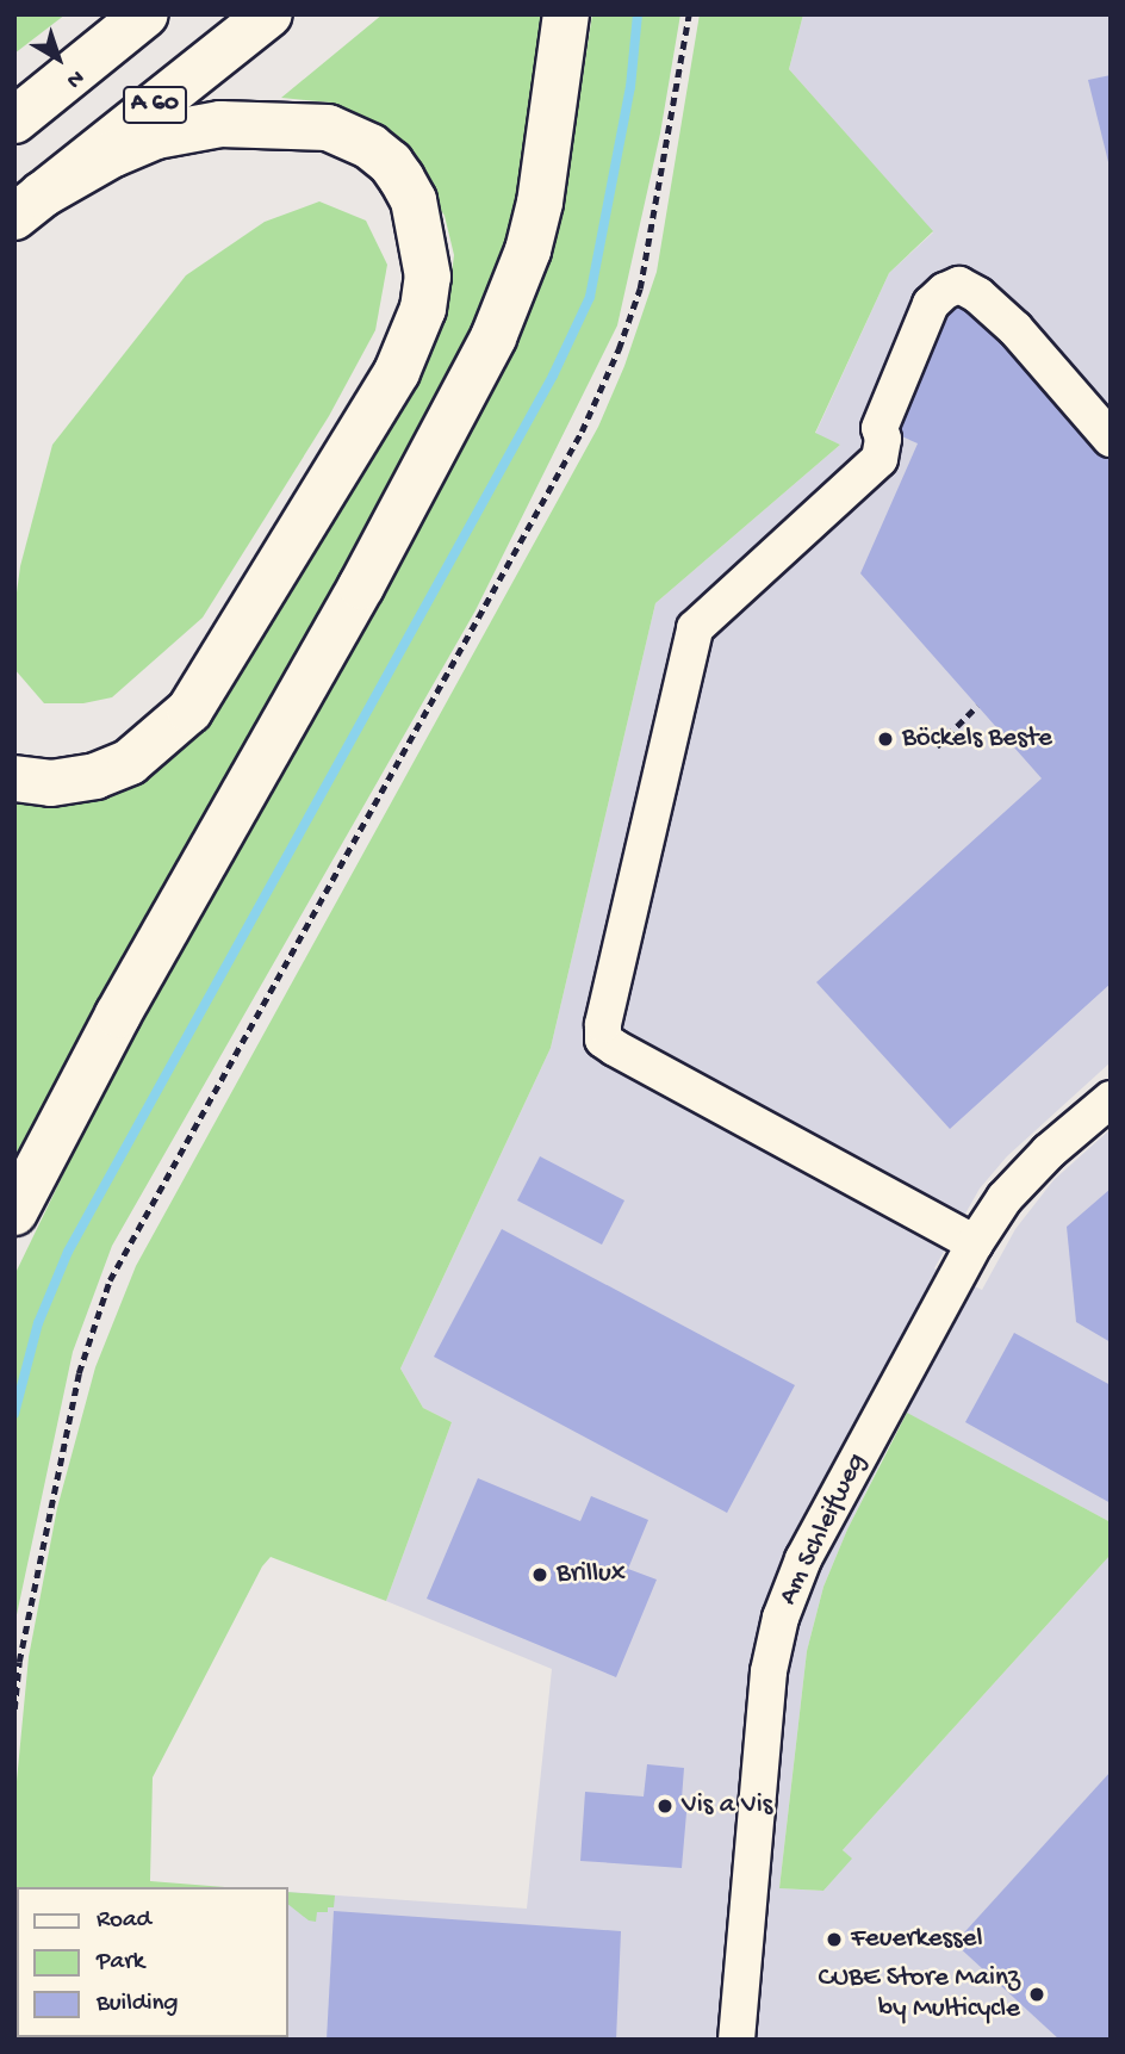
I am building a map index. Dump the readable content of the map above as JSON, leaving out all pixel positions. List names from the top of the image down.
{
  "streets": {
    "highway": ["A 60"],
    "street": ["Am Schleifweg"]
  },
  "places": [
    "Böckels Beste",
    "Brillux",
    "Vis a Vis",
    "Feuerkessel",
    "CUBE Store Mainz by Multicycle"
  ],
  "legend": ["Road", "Park", "Building"],
  "north": "bottom right"
}
